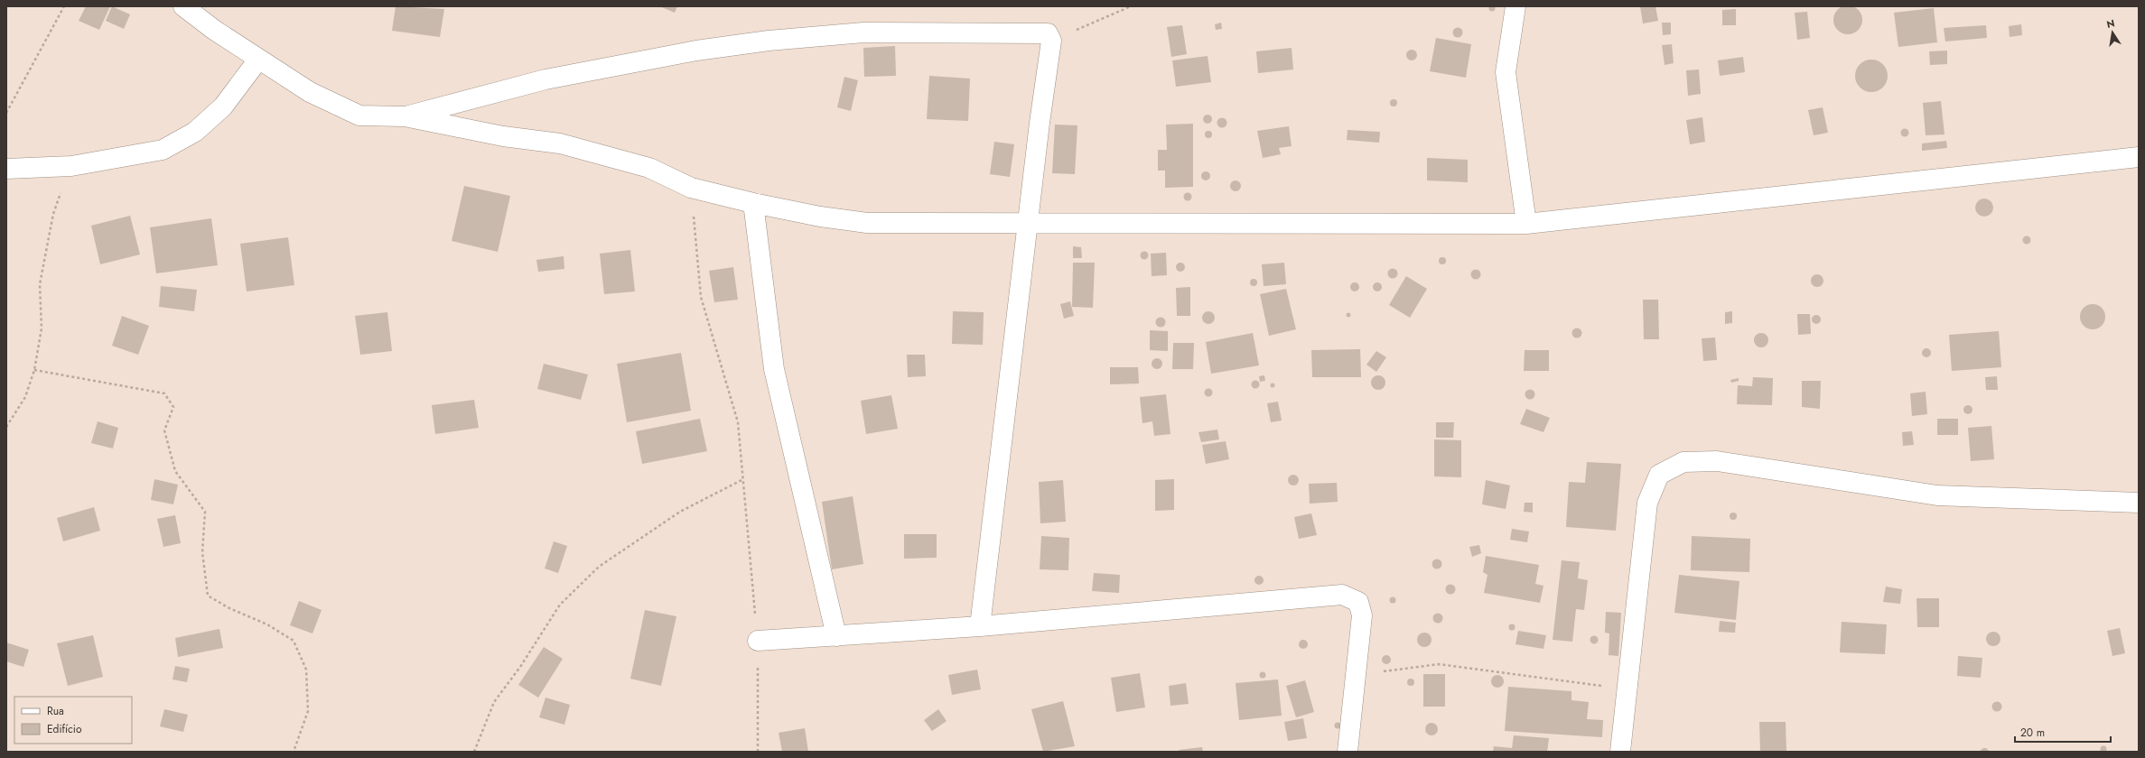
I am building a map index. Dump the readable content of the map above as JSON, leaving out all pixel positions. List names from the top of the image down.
{
  "legend": ["Rua", "Edifício"],
  "scale_bar": "20 m",
  "north": "top"
}
